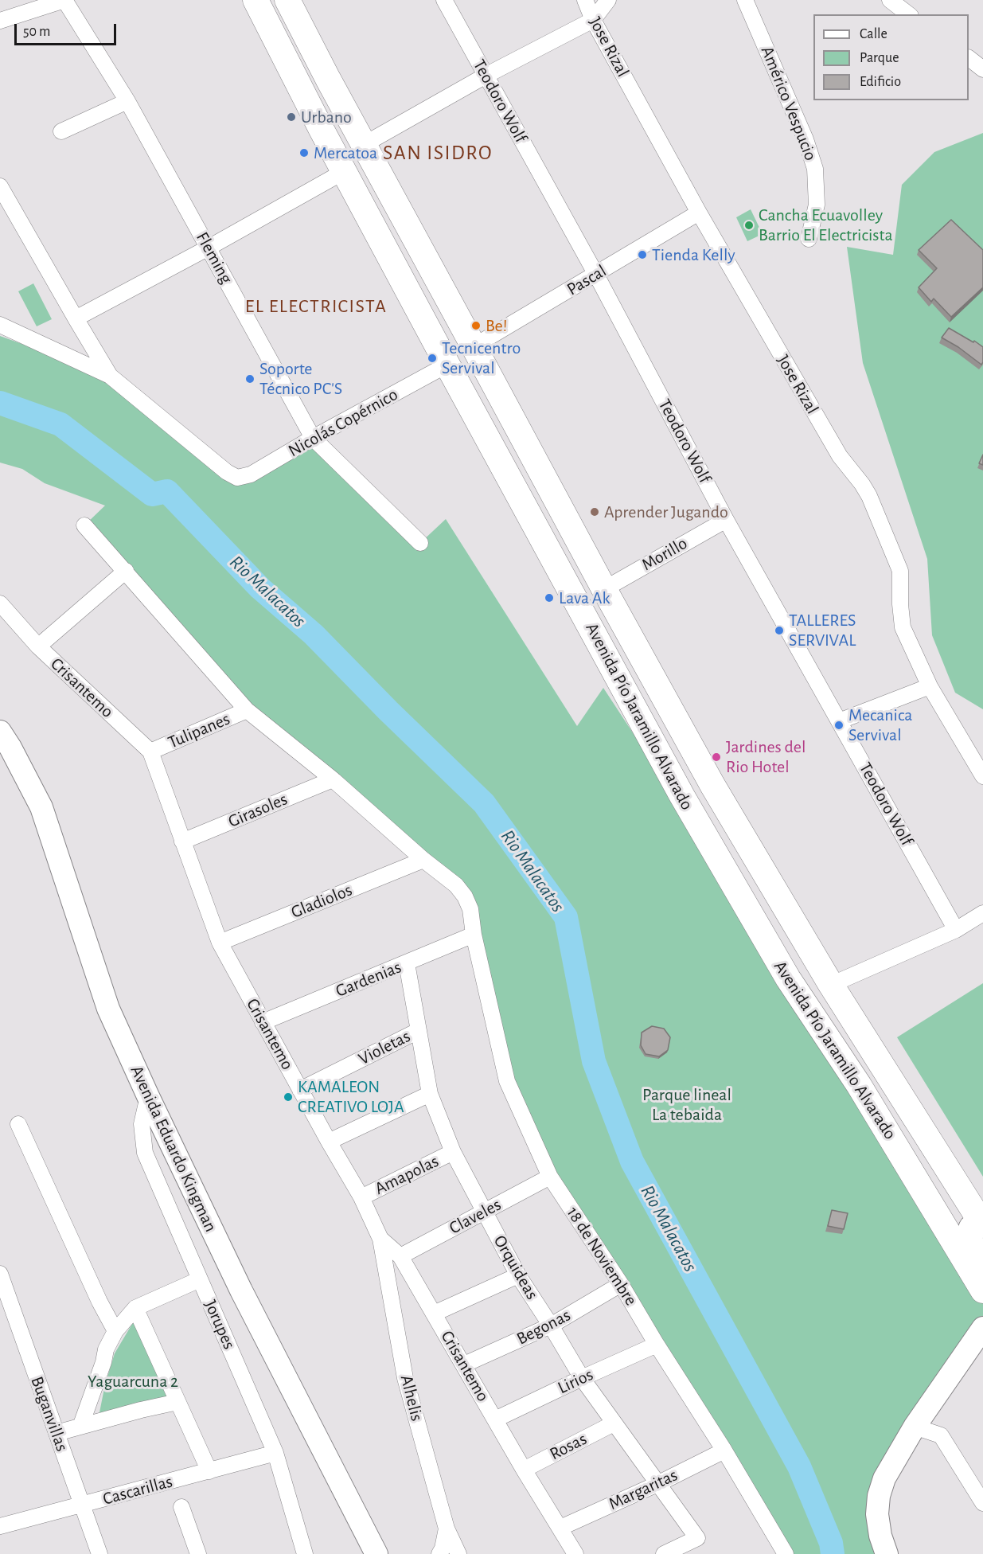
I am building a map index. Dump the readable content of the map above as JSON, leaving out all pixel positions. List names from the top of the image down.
{
  "streets": {
    "main road": ["Avenida Pío Jaramillo Alvarado", "Avenida Eduardo Kingman"],
    "street": [
      "Jose Rizal",
      "Teodoro Wolf",
      "Américo Vespucio",
      "Fleming",
      "Pascal",
      "Nicolás Copérnico",
      "Morillo",
      "Crisantemo",
      "Tulipanes",
      "Girasoles",
      "Gladiolos",
      "Gardenias",
      "Violetas",
      "Amapolas",
      "Claveles",
      "18 de Noviembre",
      "Orquideas",
      "Jorupes",
      "Begonas",
      "Lirios",
      "Alhelis",
      "Buganvillas",
      "Rosas",
      "Margaritas",
      "Cascarillas"
    ]
  },
  "crossings": [
    ["Jose Rizal", "Pascal"],
    ["Teodoro Wolf", "Pascal"],
    ["Teodoro Wolf", "Morillo"],
    ["Fleming", "Nicolás Copérnico"],
    ["Pascal", "Avenida Pío Jaramillo Alvarado"],
    ["Nicolás Copérnico", "Avenida Pío Jaramillo Alvarado"],
    ["Morillo", "Avenida Pío Jaramillo Alvarado"],
    ["Crisantemo", "Tulipanes"],
    ["Crisantemo", "Girasoles"],
    ["Crisantemo", "Gladiolos"],
    ["Crisantemo", "Gardenias"],
    ["Crisantemo", "Violetas"],
    ["Crisantemo", "Amapolas"],
    ["Crisantemo", "Claveles"],
    ["Crisantemo", "Begonas"],
    ["Crisantemo", "Lirios"],
    ["Crisantemo", "Alhelis"],
    ["Crisantemo", "Rosas"],
    ["Crisantemo", "Margaritas"],
    ["Tulipanes", "18 de Noviembre"],
    ["Girasoles", "18 de Noviembre"],
    ["Gladiolos", "18 de Noviembre"],
    ["Gardenias", "18 de Noviembre"],
    ["Gardenias", "Orquideas"],
    ["Violetas", "Orquideas"],
    ["Avenida Eduardo Kingman", "Jorupes"],
    ["Amapolas", "Orquideas"],
    ["Claveles", "18 de Noviembre"],
    ["Claveles", "Orquideas"],
    ["18 de Noviembre", "Begonas"],
    ["18 de Noviembre", "Lirios"],
    ["18 de Noviembre", "Margaritas"],
    ["Orquideas", "Begonas"],
    ["Orquideas", "Lirios"],
    ["Orquideas", "Rosas"],
    ["Orquideas", "Margaritas"],
    ["Jorupes", "Cascarillas"],
    ["Buganvillas", "Cascarillas"]
  ],
  "districts": ["SAN ISIDRO", "EL ELECTRICISTA"],
  "water": ["Rio Malacatos"],
  "parks": ["Parque lineal La tebaida", "Yaguarcuna 2"],
  "places": [
    "Urbano",
    "Mercatoa",
    "Cancha Ecuavolley Barrio El Electricista",
    "Tienda Kelly",
    "Be!",
    "Tecnicentro Servival",
    "Soporte Técnico PC'S",
    "Aprender Jugando",
    "Lava Ak",
    "TALLERES SERVIVAL",
    "Mecanica Servival",
    "Jardines del Rio Hotel",
    "KAMALEON CREATIVO LOJA"
  ],
  "legend": ["Calle", "Parque", "Edificio"],
  "scale_bar": "50 m"
}
